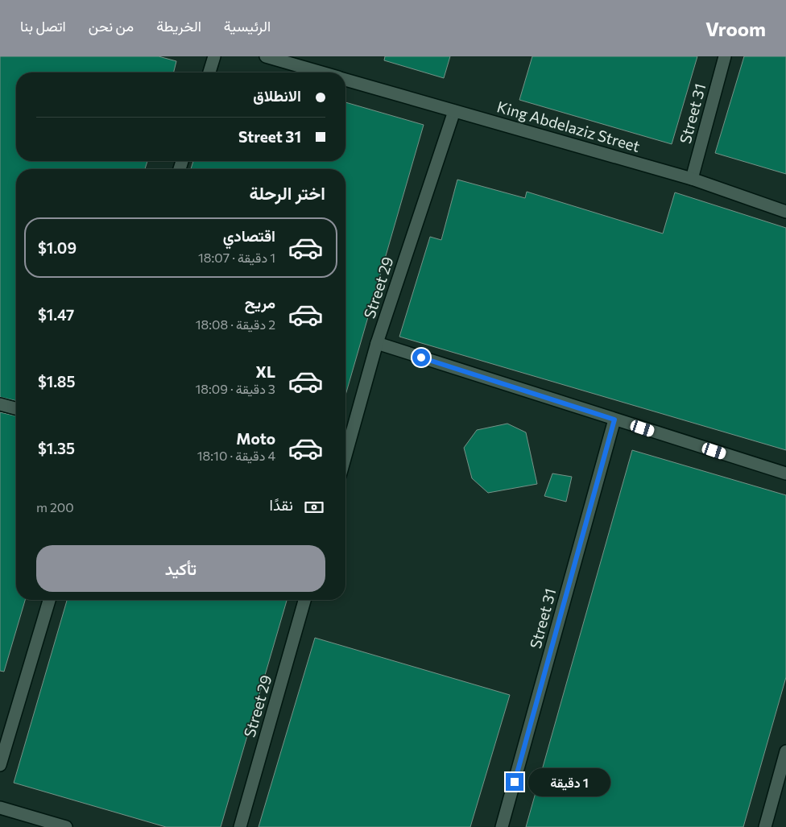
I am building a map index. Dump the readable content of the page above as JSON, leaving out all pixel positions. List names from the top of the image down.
{
  "streets": {
    "street": ["Street 31", "King Abdelaziz Street", "Street 29"]
  },
  "crossings": [
    ["Street 31", "King Abdelaziz Street"],
    ["King Abdelaziz Street", "Street 29"]
  ],
  "page": {
    "header": "Vroom",
    "nav": [
      "الرئيسية",
      "الخريطة",
      "من نحن",
      "اتصل بنا"
    ],
    "banner": ["الانطلاق", "Street 31"],
    "heading": "اختر الرحلة",
    "list": [
      {
        "name": "اقتصادي",
        "note": "1 دقيقة · 18:07",
        "value": "$1.09"
      },
      {
        "name": "مريح",
        "note": "2 دقيقة · 18:08",
        "value": "$1.47"
      },
      {
        "name": "XL",
        "note": "3 دقيقة · 18:09",
        "value": "$1.85"
      },
      {
        "name": "Moto",
        "note": "4 دقيقة · 18:10",
        "value": "$1.35"
      }
    ],
    "pay": ["نقدًا", "200 m"],
    "buttons": "تأكيد",
    "bubble": "1 دقيقة"
  }
}
